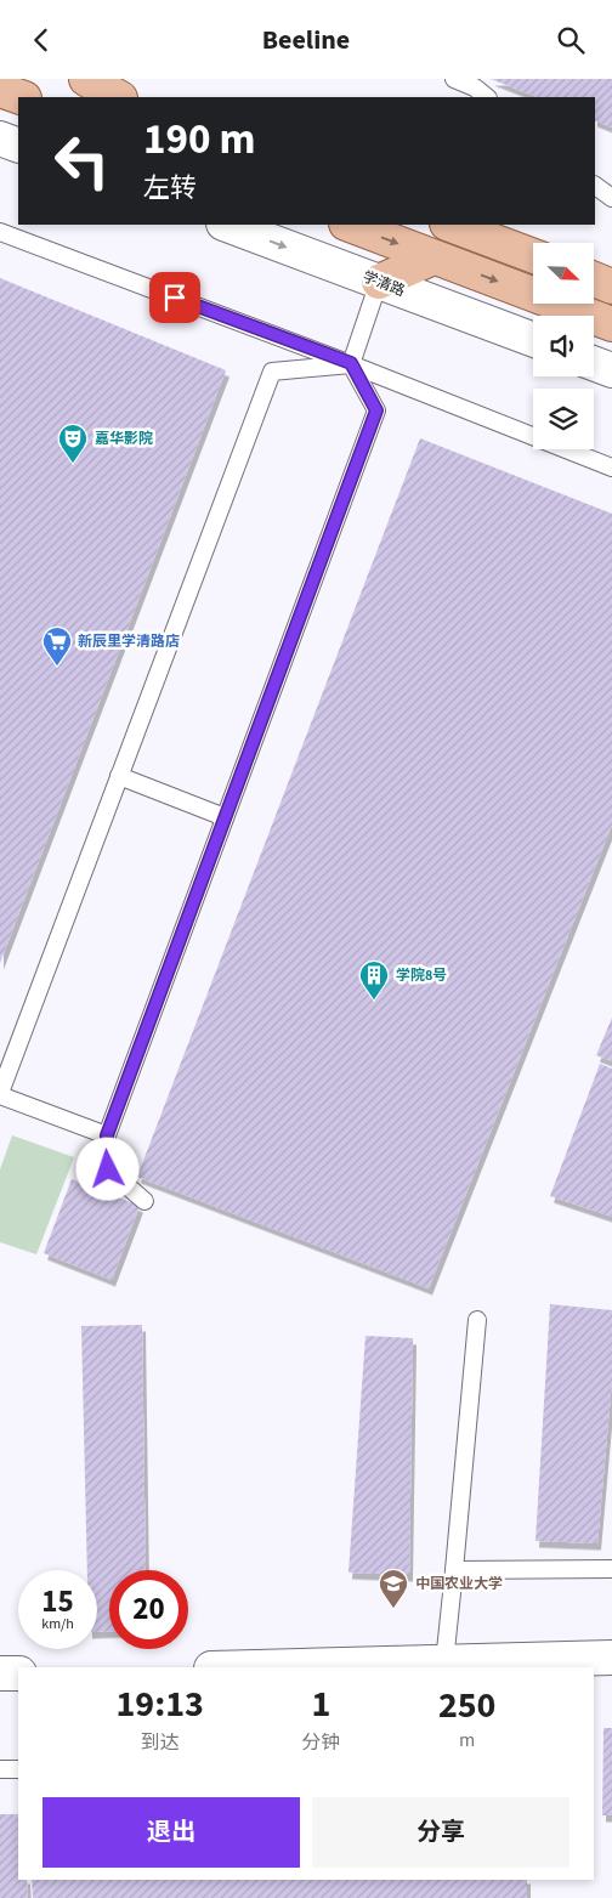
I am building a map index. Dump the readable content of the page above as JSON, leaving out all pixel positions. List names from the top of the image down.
{
  "streets": {
    "street": ["学清路"]
  },
  "one_way": ["学清路"],
  "places": {
    "theatre": ["嘉华影院"],
    "supermarket": ["新辰里学清路店"],
    "building": ["学院8号"],
    "school or university": ["中国农业大学"]
  },
  "north": "bottom right",
  "page": {
    "header": "Beeline",
    "turn": ["190 m", "左转"],
    "speed": "15 km/h",
    "limit": "20",
    "eta": [
      "19:13",
      "到达",
      "1",
      "分钟",
      "250",
      "m"
    ],
    "buttons": ["退出", "分享"]
  }
}
